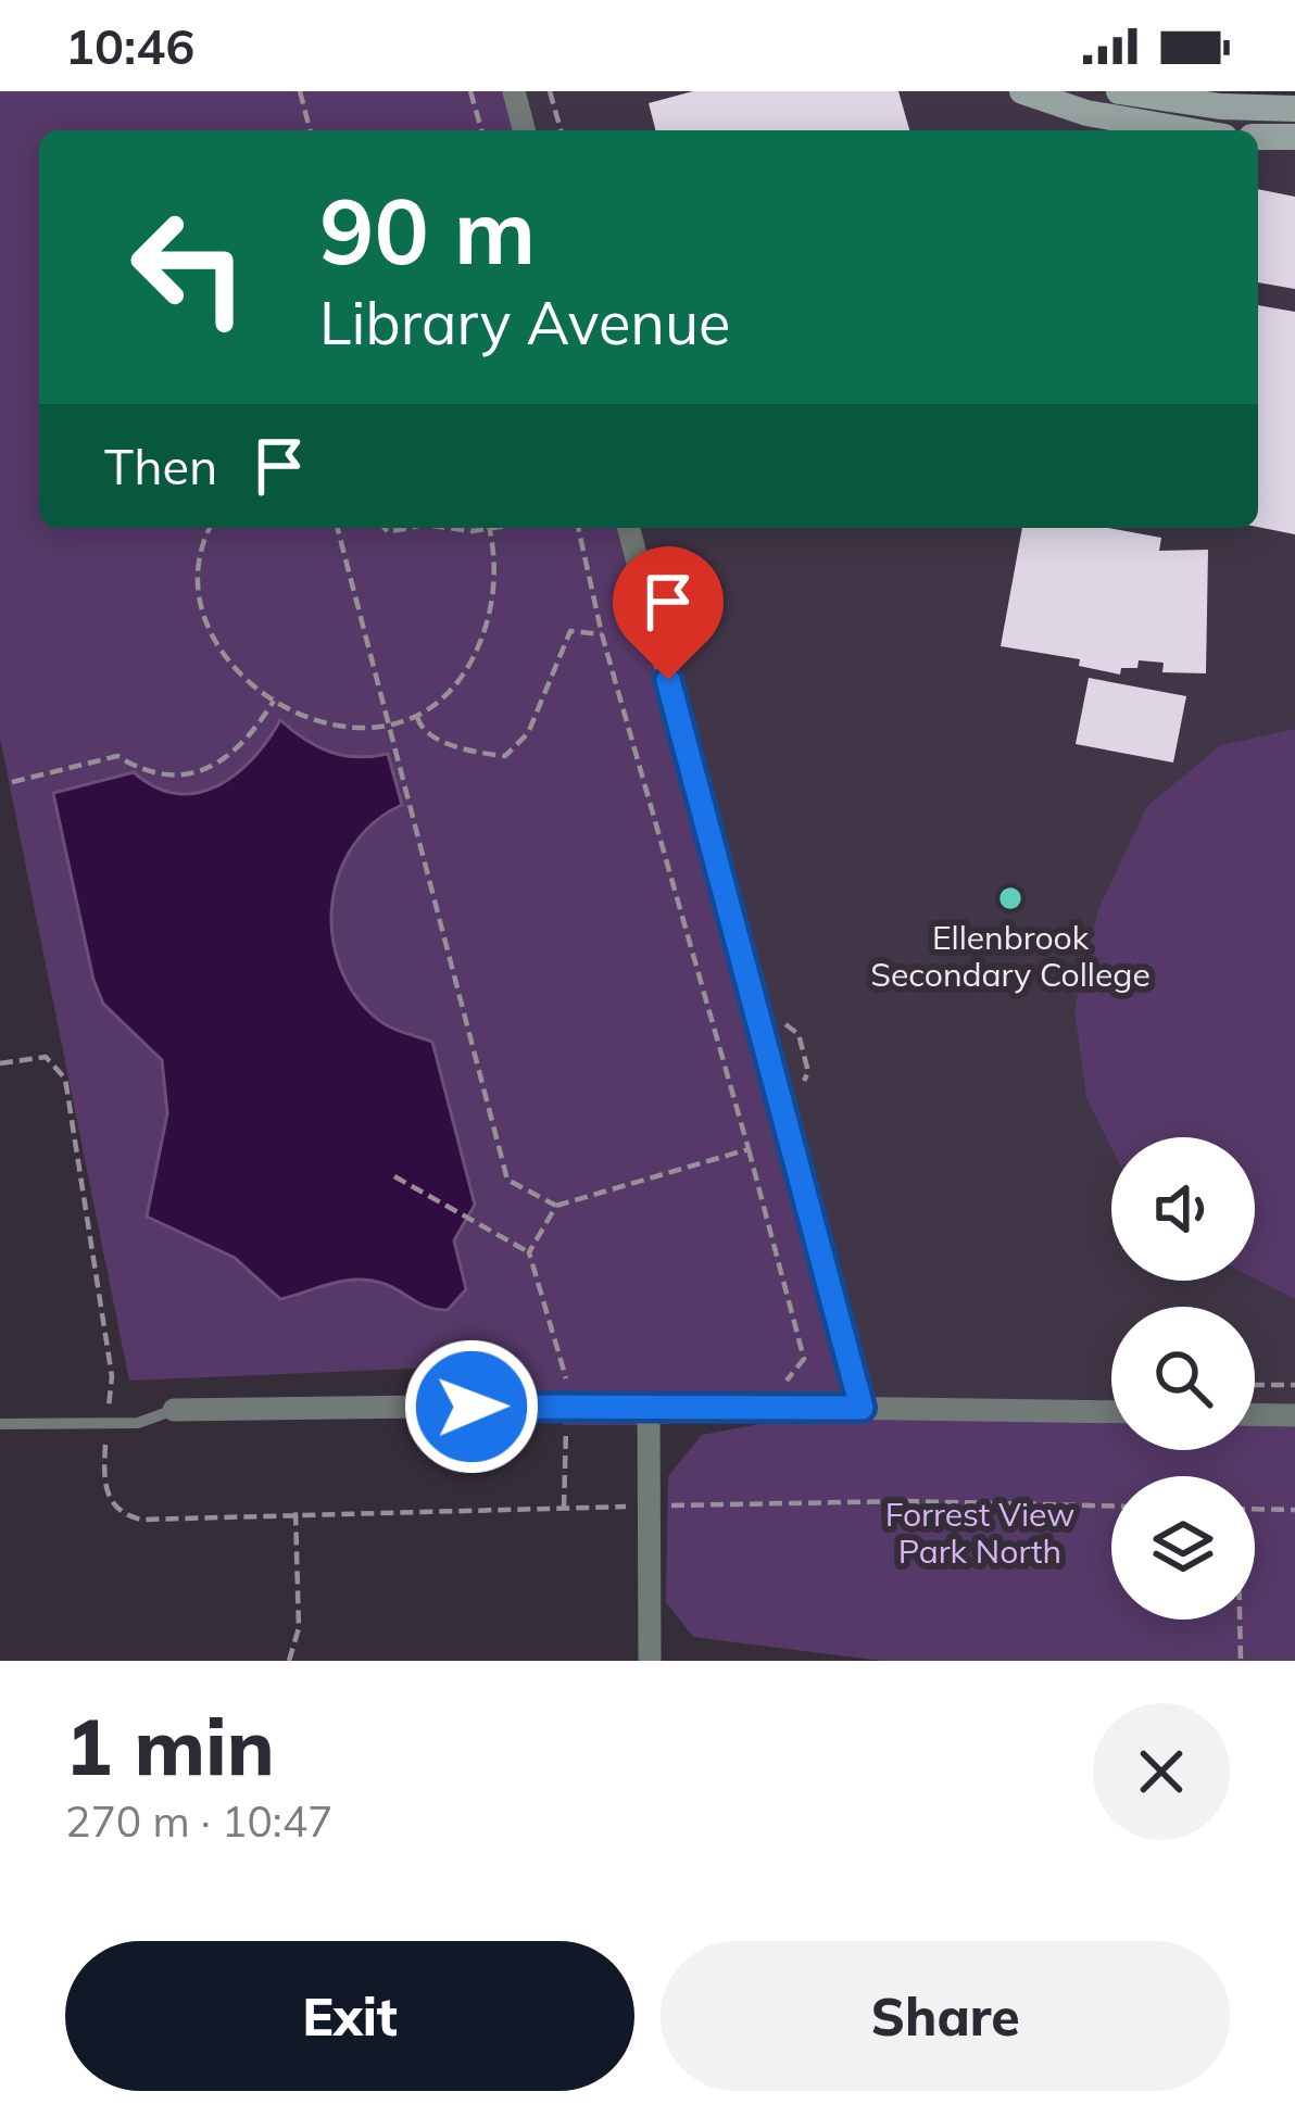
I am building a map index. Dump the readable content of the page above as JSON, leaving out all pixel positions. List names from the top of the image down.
{
  "parks": ["Forrest View Park North"],
  "places": ["Ellenbrook Secondary College"],
  "page": {
    "status": "10:46",
    "turn": ["90 m", "Library Avenue"],
    "then": "Then",
    "heading": ["1 min", "270 m · 10:47"],
    "buttons": ["Exit", "Share"]
  }
}
